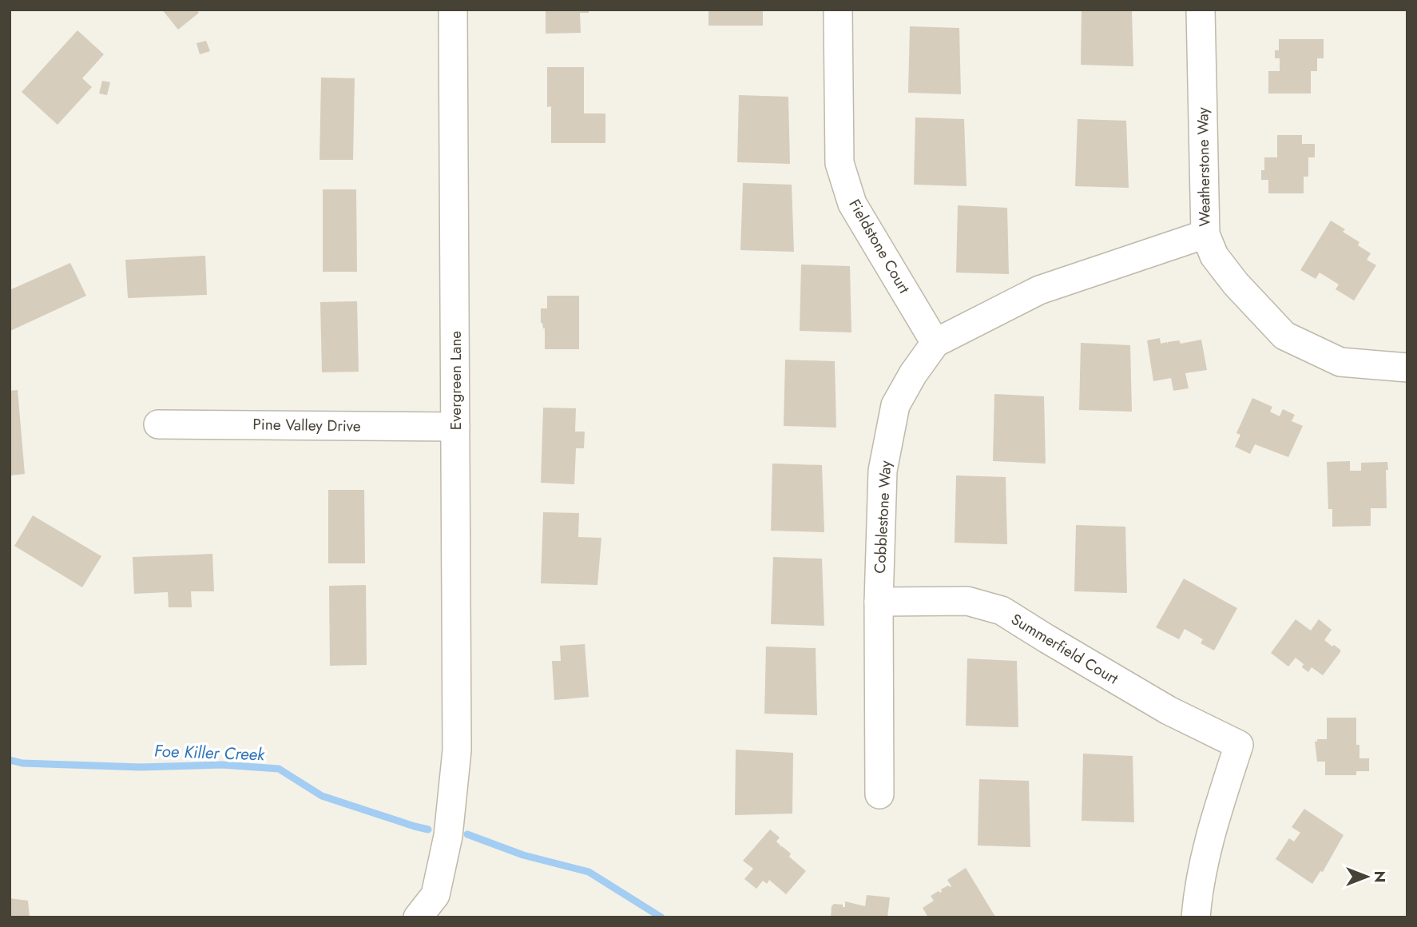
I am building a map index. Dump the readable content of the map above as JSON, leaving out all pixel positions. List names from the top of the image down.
{
  "streets": {
    "street": [
      "Weatherstone Way",
      "Fieldstone Court",
      "Evergreen Lane",
      "Pine Valley Drive",
      "Cobblestone Way",
      "Summerfield Court"
    ]
  },
  "crossings": [
    ["Weatherstone Way", "Cobblestone Way"],
    ["Fieldstone Court", "Cobblestone Way"],
    ["Evergreen Lane", "Pine Valley Drive"],
    ["Cobblestone Way", "Summerfield Court"]
  ],
  "water": ["Foe Killer Creek"],
  "north": "right"
}
